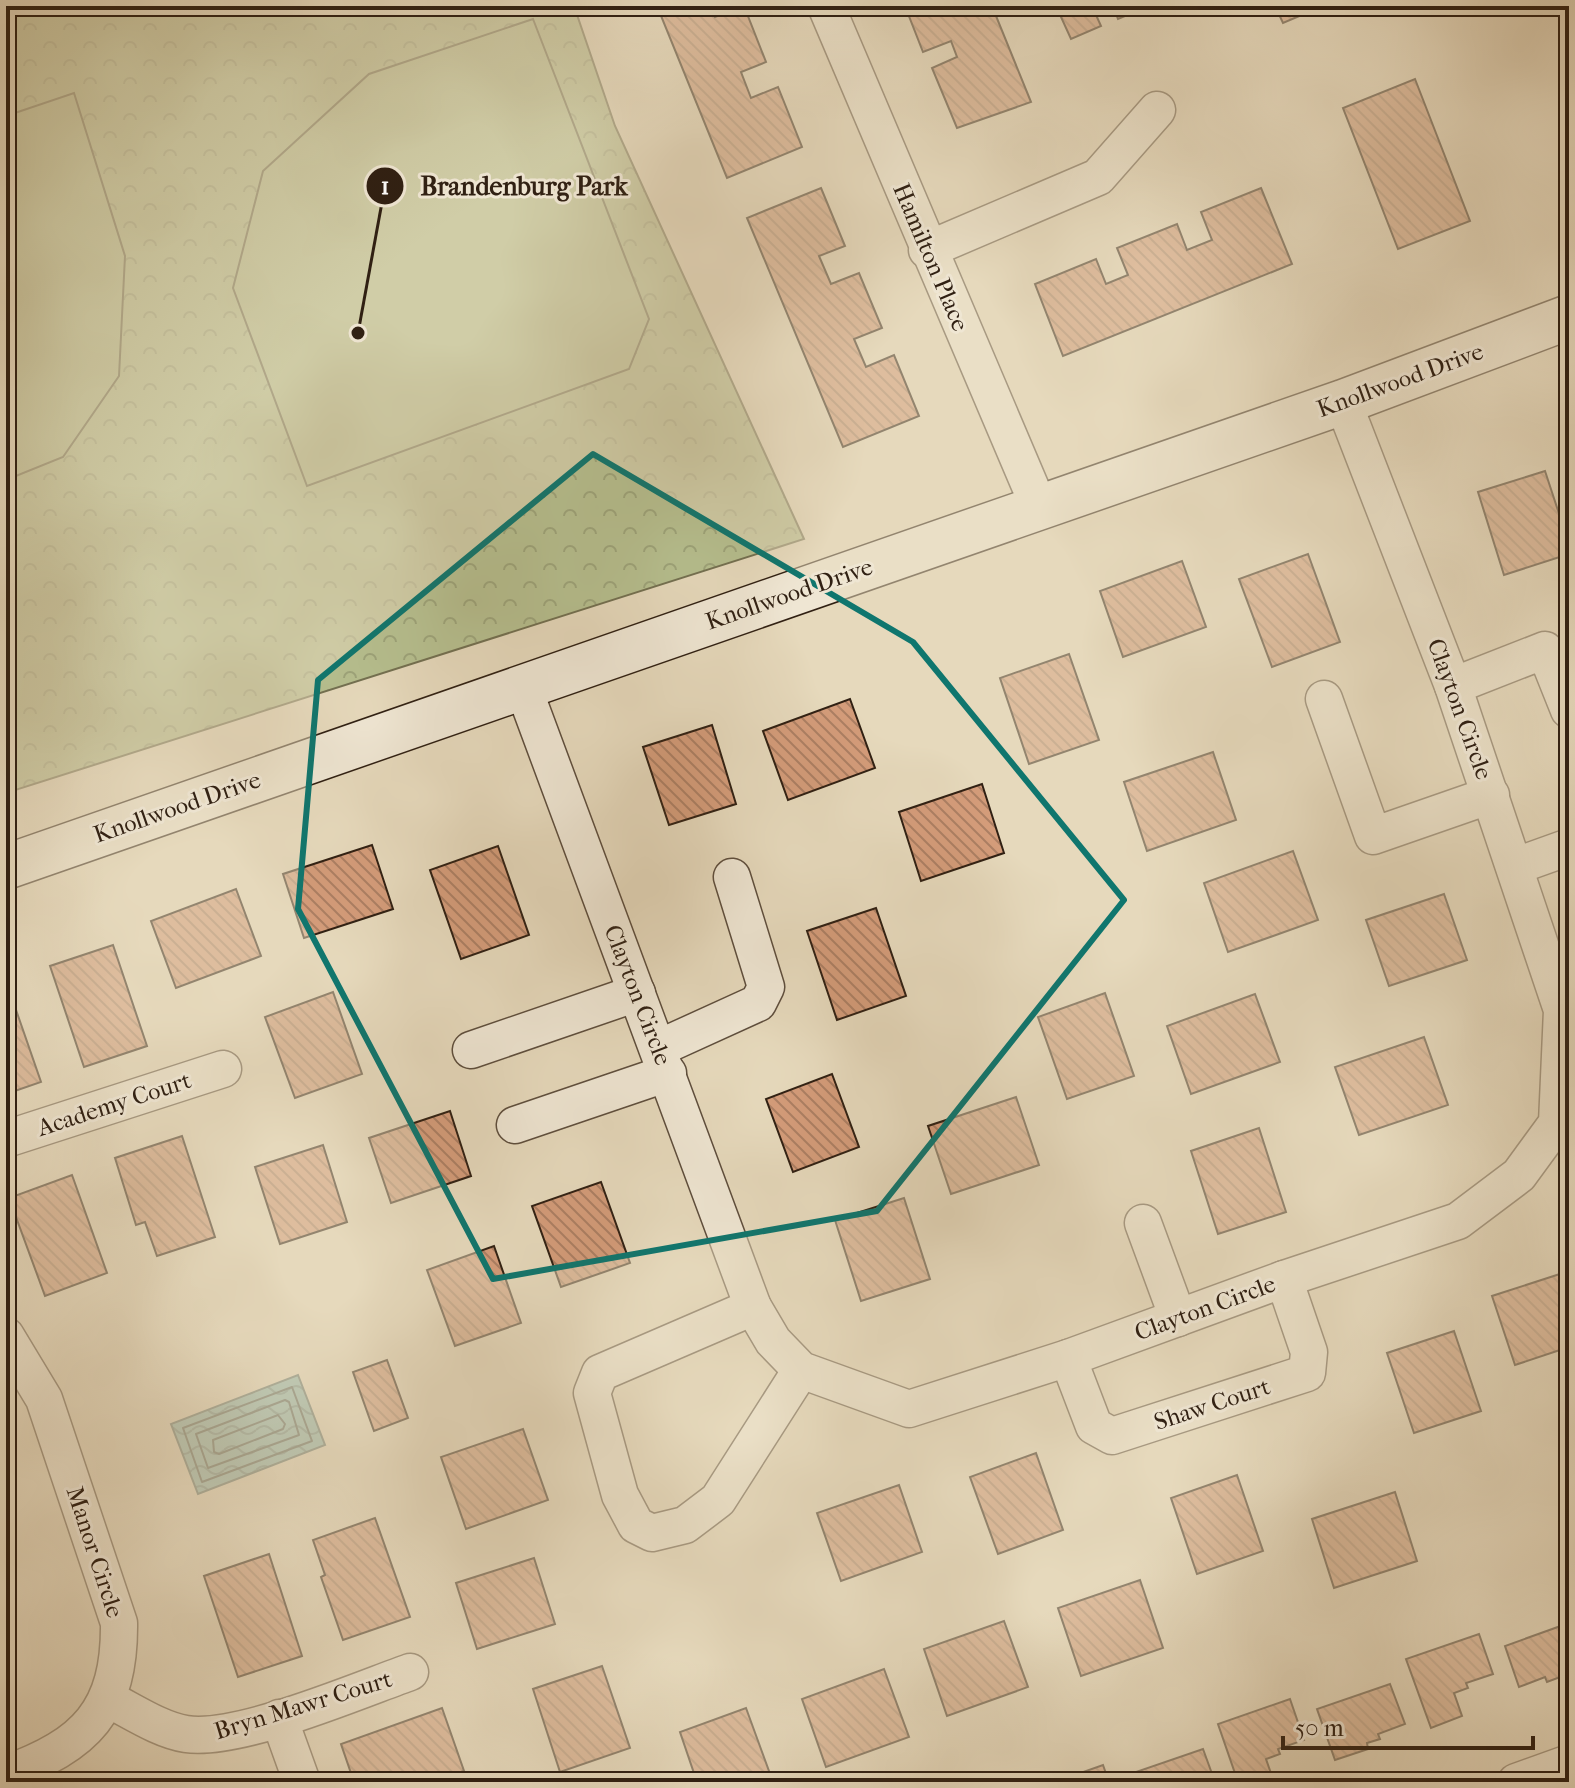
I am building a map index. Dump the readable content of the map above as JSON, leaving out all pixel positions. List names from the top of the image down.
{
  "streets": {
    "street": [
      "Hamilton Place",
      "Knollwood Drive",
      "Clayton Circle",
      "Academy Court",
      "Shaw Court",
      "Manor Circle",
      "Bryn Mawr Court"
    ]
  },
  "crossings": [
    ["Hamilton Place", "Knollwood Drive"],
    ["Knollwood Drive", "Clayton Circle"],
    ["Clayton Circle", "Shaw Court"],
    ["Manor Circle", "Bryn Mawr Court"]
  ],
  "places": ["Brandenburg Park"],
  "scale_bar": "50 m"
}
